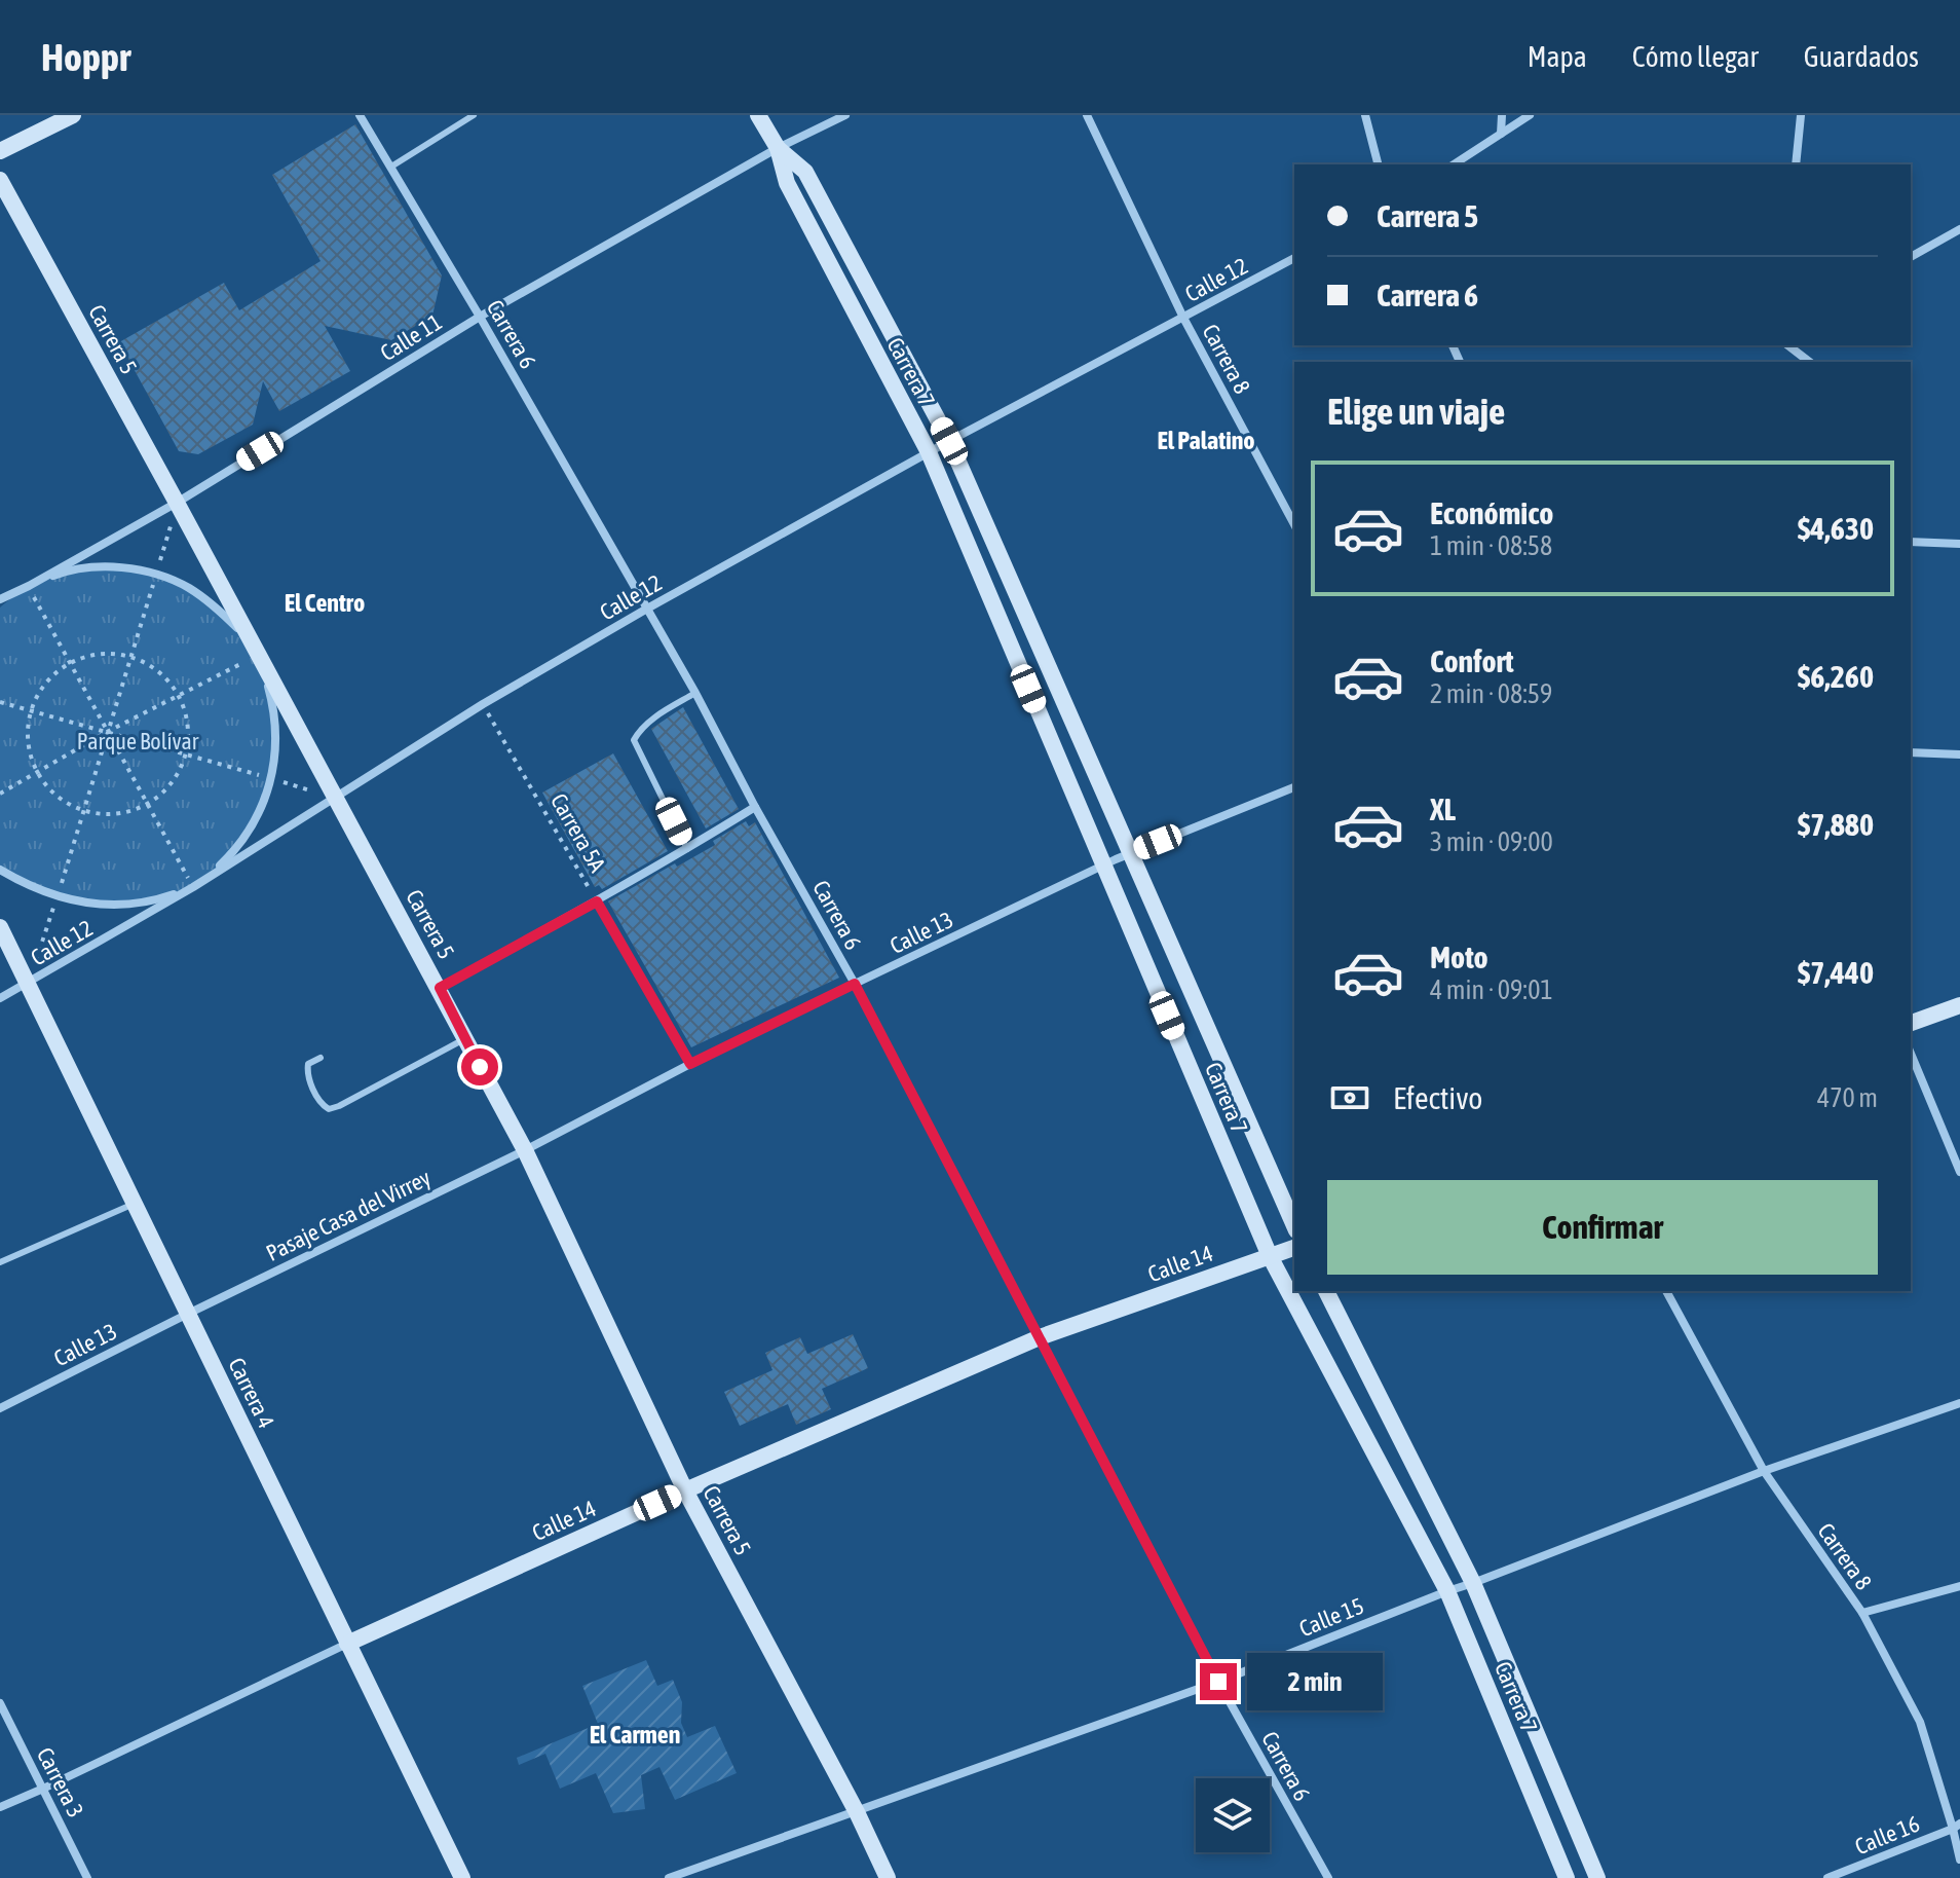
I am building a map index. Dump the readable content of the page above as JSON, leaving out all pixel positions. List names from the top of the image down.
{
  "streets": {
    "main road": [
      "Carrera 5",
      "Carrera 7",
      "Calle 14",
      "Carrera 4"
    ],
    "street": [
      "Calle 12",
      "Carrera 6",
      "Calle 11",
      "Carrera 8",
      "Carrera 5A",
      "Calle 13",
      "Pasaje Casa del Virrey",
      "Calle 15",
      "Carrera 3",
      "Calle 16"
    ]
  },
  "crossings": [
    ["Calle 12", "Carrera 6"],
    ["Calle 12", "Carrera 5"],
    ["Calle 12", "Carrera 8"],
    ["Calle 12", "Carrera 7"],
    ["Calle 12", "Carrera 5A"],
    ["Calle 12", "Carrera 4"],
    ["Carrera 6", "Calle 11"],
    ["Carrera 6", "Calle 13"],
    ["Carrera 6", "Calle 14"],
    ["Carrera 6", "Calle 15"],
    ["Calle 11", "Carrera 5"],
    ["Calle 11", "Carrera 7"],
    ["Carrera 5", "Calle 13"],
    ["Carrera 5", "Pasaje Casa del Virrey"],
    ["Carrera 5", "Calle 14"],
    ["Carrera 5", "Calle 15"],
    ["Carrera 8", "Calle 15"],
    ["Carrera 8", "Calle 16"],
    ["Carrera 7", "Calle 13"],
    ["Carrera 7", "Calle 14"],
    ["Carrera 7", "Calle 15"],
    ["Carrera 5A", "Calle 13"],
    ["Calle 13", "Pasaje Casa del Virrey"],
    ["Calle 13", "Carrera 4"],
    ["Pasaje Casa del Virrey", "Carrera 4"],
    ["Calle 14", "Carrera 4"],
    ["Calle 14", "Carrera 3"]
  ],
  "districts": ["El Palatino", "El Centro", "El Carmen"],
  "parks": ["Parque Bolívar"],
  "page": {
    "header": "Hoppr",
    "nav": ["Mapa", "Cómo llegar", "Guardados"],
    "banner": ["Carrera 5", "Carrera 6"],
    "heading": "Elige un viaje",
    "list": [
      {
        "name": "Económico",
        "note": "1 min · 08:58",
        "value": "$4,630"
      },
      {
        "name": "Confort",
        "note": "2 min · 08:59",
        "value": "$6,260"
      },
      {
        "name": "XL",
        "note": "3 min · 09:00",
        "value": "$7,880"
      },
      {
        "name": "Moto",
        "note": "4 min · 09:01",
        "value": "$7,440"
      }
    ],
    "pay": ["Efectivo", "470 m"],
    "buttons": "Confirmar",
    "bubble": "2 min"
  }
}
